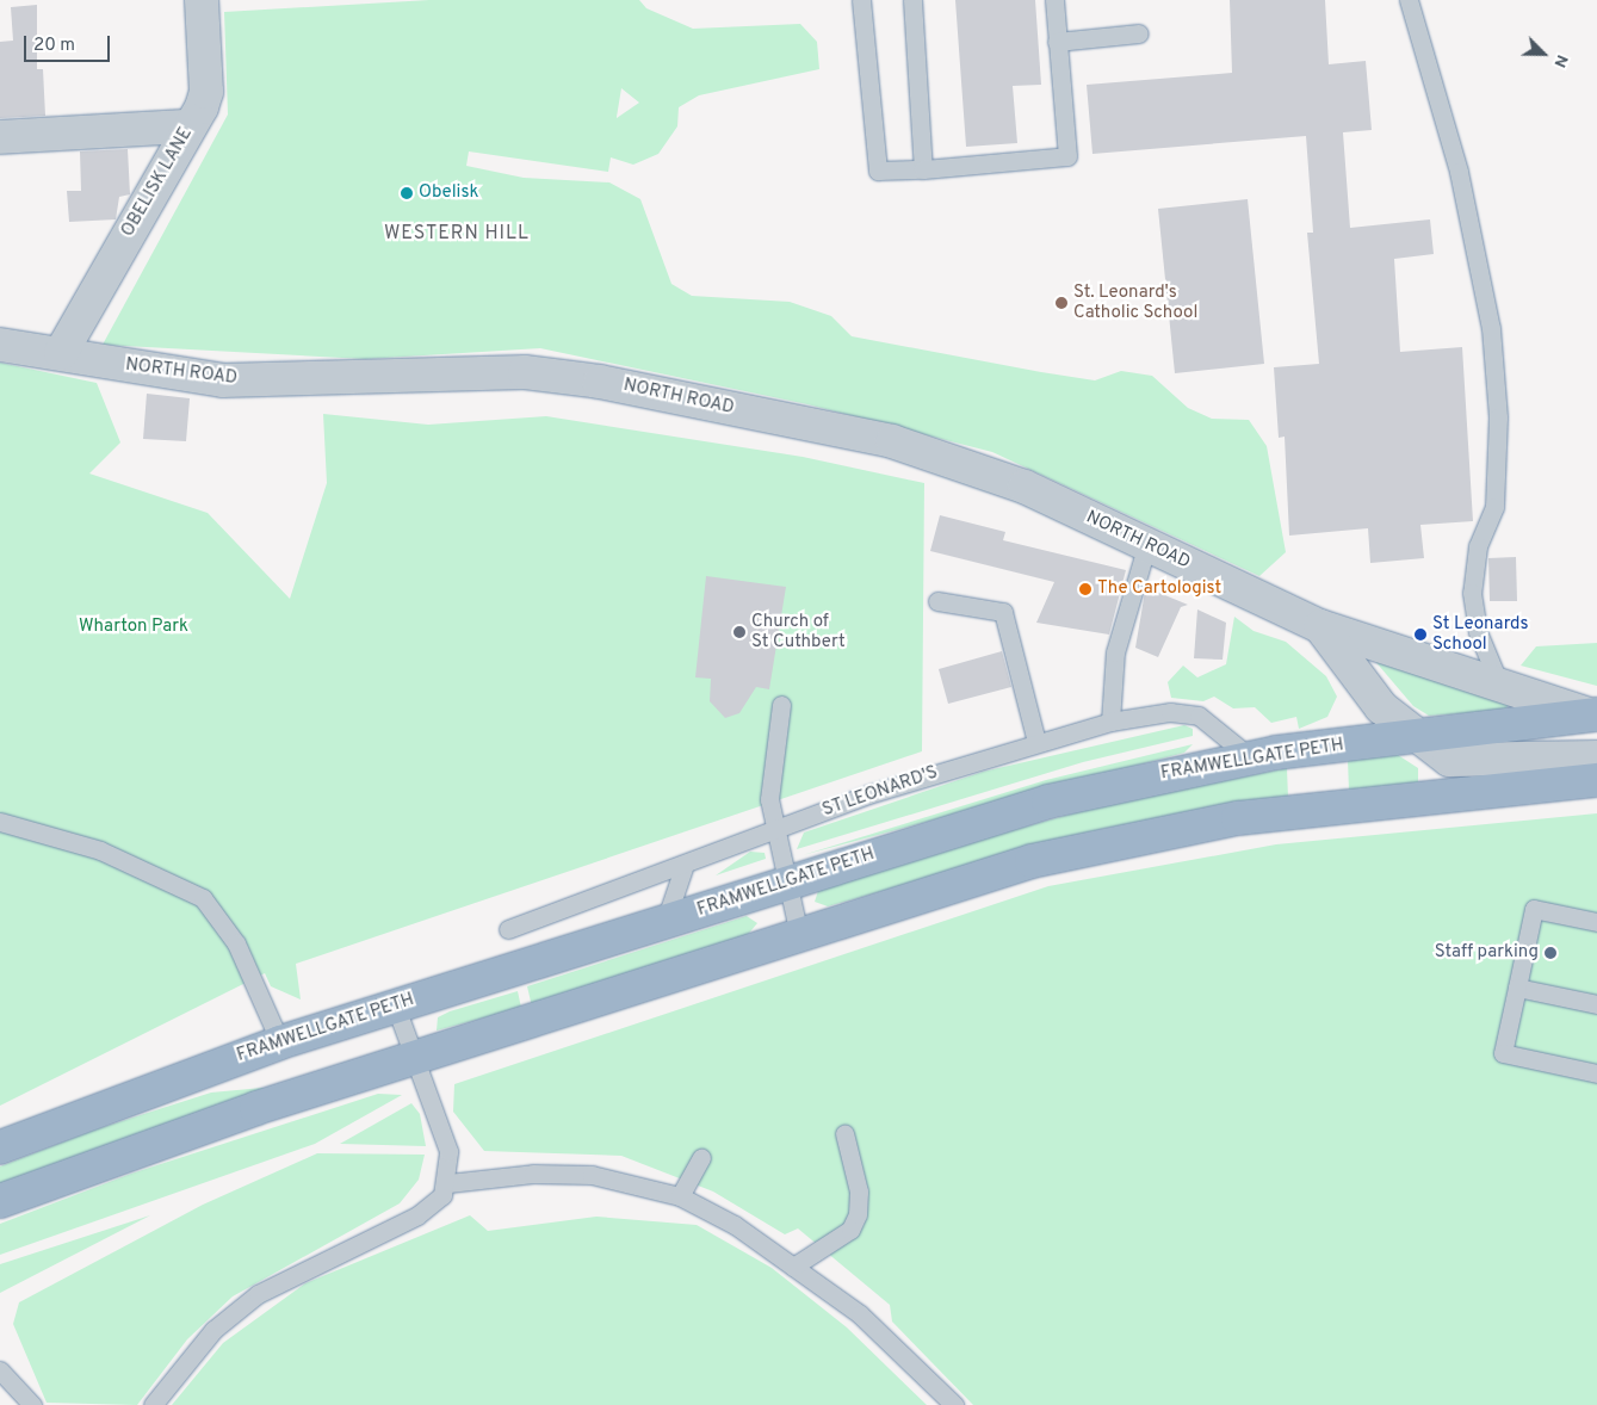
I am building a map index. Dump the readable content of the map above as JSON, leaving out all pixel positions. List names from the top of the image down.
{
  "streets": {
    "highway": ["FRAMWELLGATE PETH"],
    "street": ["OBELISK LANE", "NORTH ROAD"],
    "lane": ["ST LEONARD'S"]
  },
  "crossings": [
    ["OBELISK LANE", "NORTH ROAD"],
    ["NORTH ROAD", "FRAMWELLGATE PETH"],
    ["FRAMWELLGATE PETH", "ST LEONARD'S"]
  ],
  "districts": ["WESTERN HILL"],
  "parks": ["Wharton Park"],
  "places": [
    "Obelisk",
    "St. Leonard's Catholic School",
    "The Cartologist",
    "Church of St Cuthbert",
    "St Leonards School",
    "Staff parking"
  ],
  "scale_bar": "20 m",
  "north": "bottom right"
}
